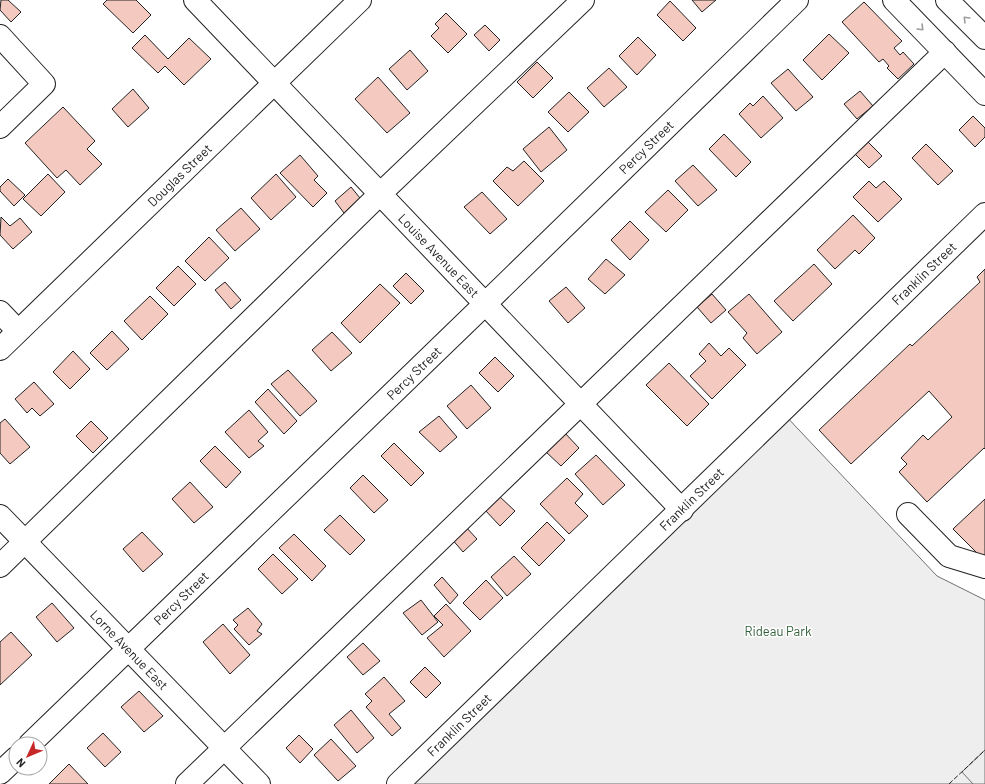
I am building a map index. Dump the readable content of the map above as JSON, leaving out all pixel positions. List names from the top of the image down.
{
  "streets": {
    "street": [
      "Percy Street",
      "Douglas Street",
      "Louise Avenue East",
      "Franklin Street",
      "Lorne Avenue East"
    ]
  },
  "crossings": [
    ["Percy Street", "Louise Avenue East"],
    ["Percy Street", "Lorne Avenue East"],
    ["Douglas Street", "Louise Avenue East"],
    ["Louise Avenue East", "Franklin Street"]
  ],
  "parks": ["Rideau Park"],
  "north": "bottom left"
}
